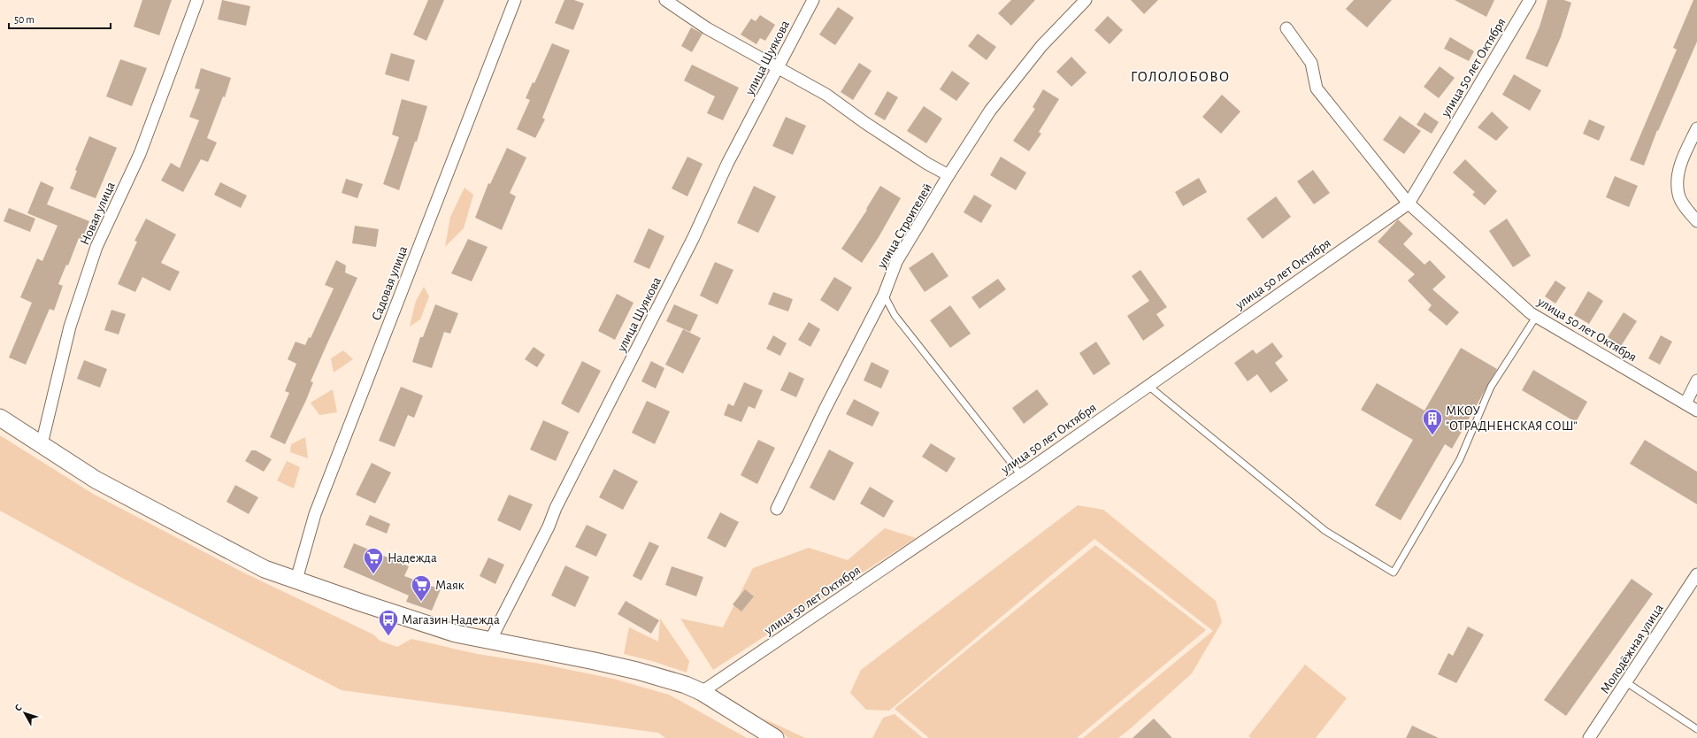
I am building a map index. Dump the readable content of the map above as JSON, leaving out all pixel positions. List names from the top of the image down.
{
  "streets": {
    "street": [
      "улица Шуякова",
      "улица 50 лет Октября",
      "Новая улица",
      "улица Строителей",
      "Садовая улица",
      "Молодёжная улица"
    ]
  },
  "districts": ["ГОЛОЛОБОВО"],
  "places": {
    "building": ["МКОУ \"ОТРАДНЕНСКАЯ СОШ\""],
    "supermarket": ["Надежда", "Маяк"],
    "bus stop": ["Магазин Надежда"]
  },
  "scale_bar": "50 m",
  "north": "top left"
}
